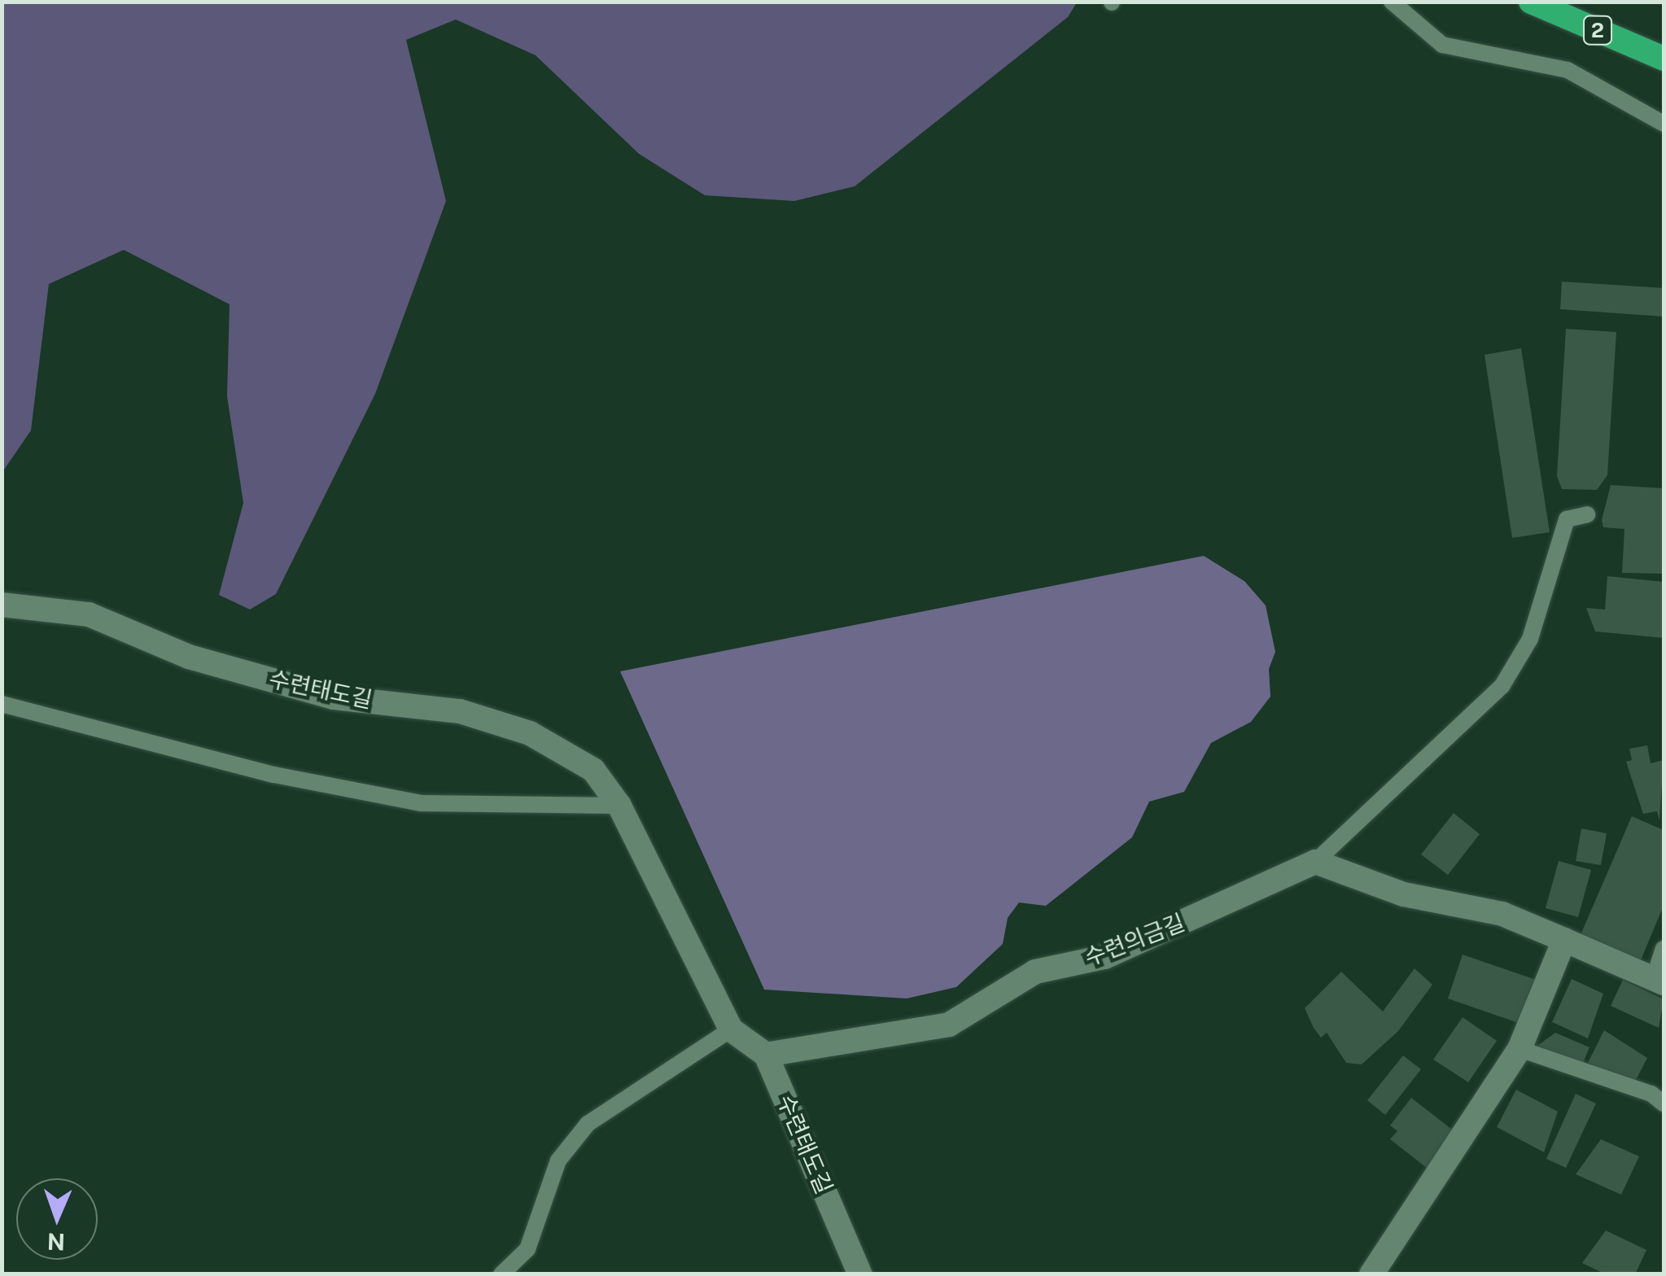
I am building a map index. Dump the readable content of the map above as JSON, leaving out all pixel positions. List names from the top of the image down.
{
  "streets": {
    "highway": ["2"],
    "street": ["수련태도길", "수련의금길"]
  },
  "crossings": [
    ["수련태도길", "수련의금길"]
  ],
  "north": "bottom"
}
